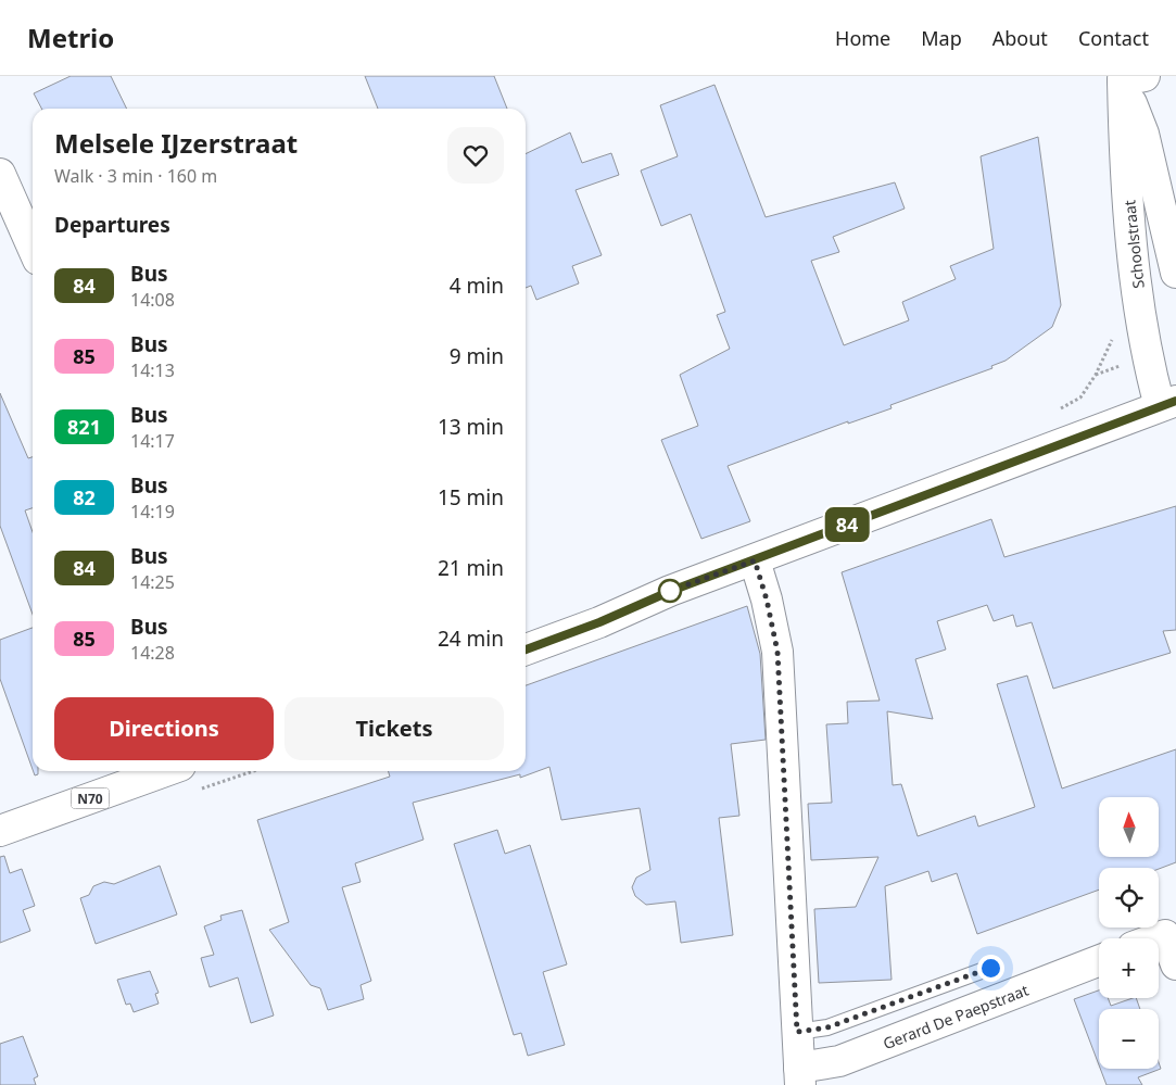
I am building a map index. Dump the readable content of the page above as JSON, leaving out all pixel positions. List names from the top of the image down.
{
  "streets": {
    "main road": ["Schoolstraat", "N70", "Gerard De Paepstraat"]
  },
  "lines": ["bus line 84"],
  "north": "top",
  "page": {
    "header": "Metrio",
    "nav": [
      "Home",
      "Map",
      "About",
      "Contact"
    ],
    "on_map": "84",
    "heading": [
      ["Melsele IJzerstraat", "Walk · 3 min · 160 m"],
      "Departures"
    ],
    "list": [
      {
        "mark": "84",
        "name": "Bus",
        "note": "14:08",
        "value": "4 min"
      },
      {
        "mark": "85",
        "name": "Bus",
        "note": "14:13",
        "value": "9 min"
      },
      {
        "mark": "821",
        "name": "Bus",
        "note": "14:17",
        "value": "13 min"
      },
      {
        "mark": "82",
        "name": "Bus",
        "note": "14:19",
        "value": "15 min"
      },
      {
        "mark": "84",
        "name": "Bus",
        "note": "14:25",
        "value": "21 min"
      },
      {
        "mark": "85",
        "name": "Bus",
        "note": "14:28",
        "value": "24 min"
      }
    ],
    "buttons": ["Directions", "Tickets"],
    "map_buttons": ["+", "−"]
  }
}
